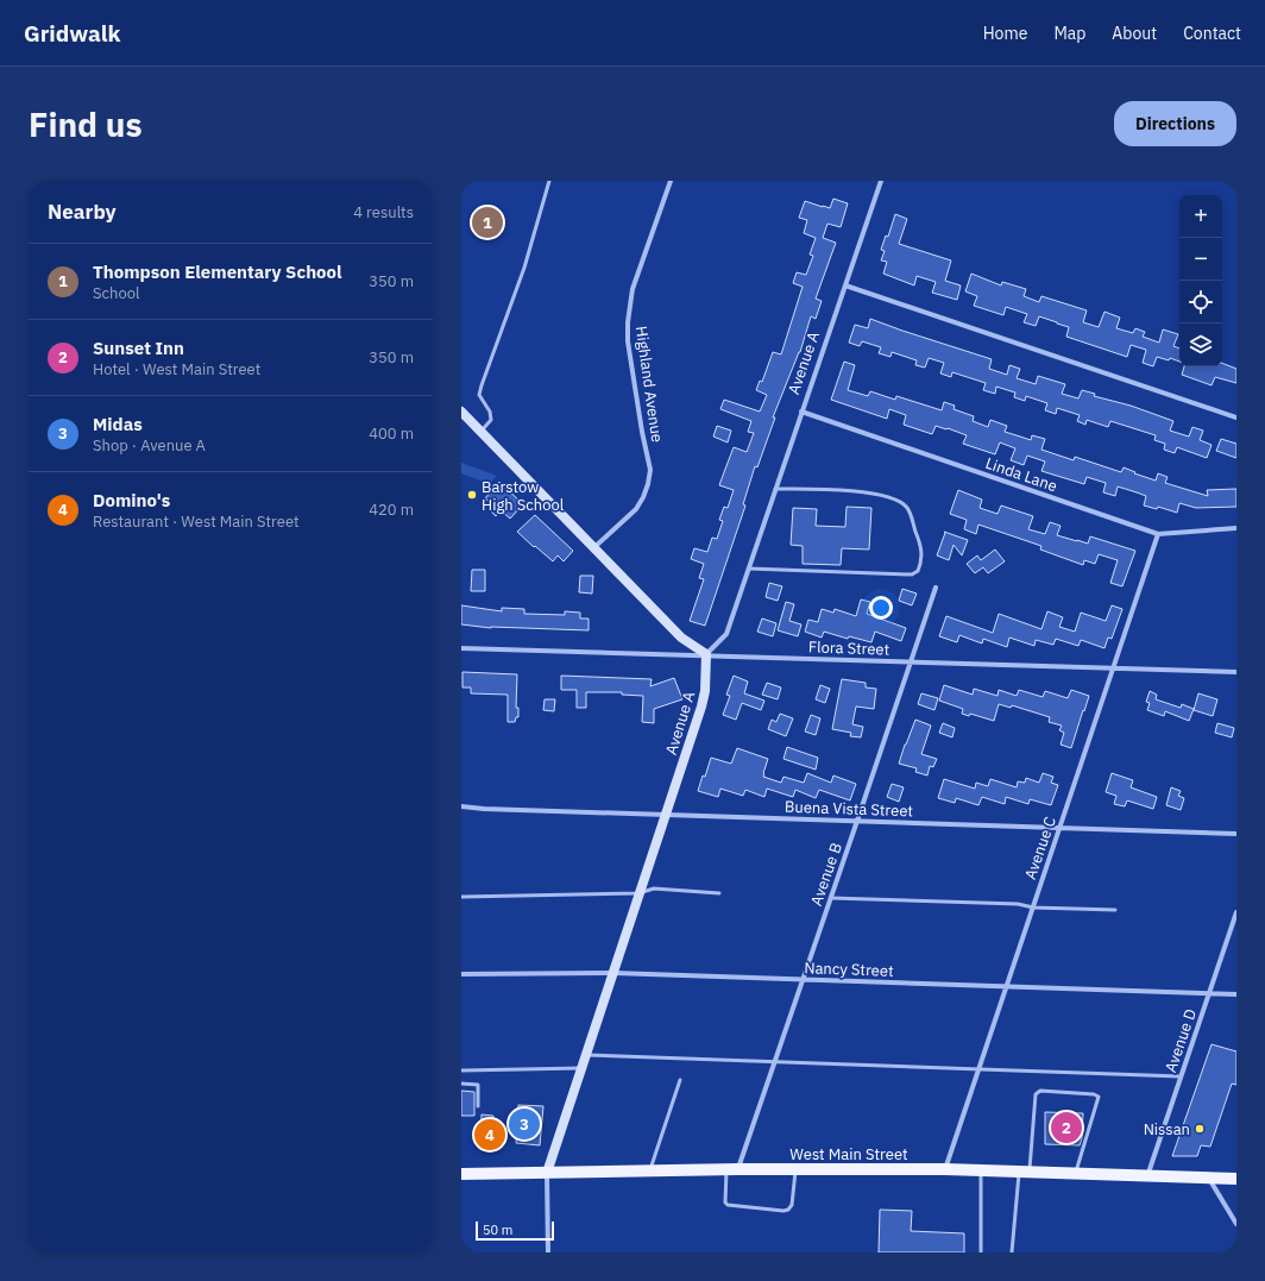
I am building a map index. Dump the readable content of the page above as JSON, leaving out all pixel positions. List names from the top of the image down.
{
  "streets": {
    "main road": ["West Main Street"],
    "street": [
      "Avenue A",
      "Highland Avenue",
      "Linda Lane",
      "Flora Street",
      "Buena Vista Street",
      "Avenue C",
      "Avenue B",
      "Nancy Street",
      "Avenue D"
    ]
  },
  "crossings": [
    ["Avenue A", "Linda Lane"],
    ["Avenue A", "Flora Street"],
    ["Avenue A", "Buena Vista Street"],
    ["Avenue A", "Nancy Street"],
    ["Avenue A", "West Main Street"],
    ["Linda Lane", "Avenue C"],
    ["Flora Street", "Avenue C"],
    ["Flora Street", "Avenue B"],
    ["Buena Vista Street", "Avenue C"],
    ["Buena Vista Street", "Avenue B"],
    ["Avenue C", "Nancy Street"],
    ["Avenue C", "West Main Street"],
    ["Avenue B", "Nancy Street"],
    ["Avenue B", "West Main Street"],
    ["Nancy Street", "Avenue D"],
    ["Avenue D", "West Main Street"]
  ],
  "places": ["Barstow High School", "Nissan"],
  "scale_bar": "50 m",
  "page": {
    "header": "Gridwalk",
    "nav": [
      "Home",
      "Map",
      "About",
      "Contact"
    ],
    "buttons": "Directions",
    "title": "Find us",
    "heading": ["Nearby", "4 results"],
    "map_buttons": ["+", "−"],
    "pins": [
      "1",
      "3",
      "2",
      "4"
    ],
    "list": [
      {
        "mark": "1",
        "name": "Thompson Elementary School",
        "note": "School",
        "value": "350 m"
      },
      {
        "mark": "2",
        "name": "Sunset Inn",
        "note": "Hotel · West Main Street",
        "value": "350 m"
      },
      {
        "mark": "3",
        "name": "Midas",
        "note": "Shop · Avenue A",
        "value": "400 m"
      },
      {
        "mark": "4",
        "name": "Domino's",
        "note": "Restaurant · West Main Street",
        "value": "420 m"
      }
    ],
    "scale": "50 m"
  }
}
